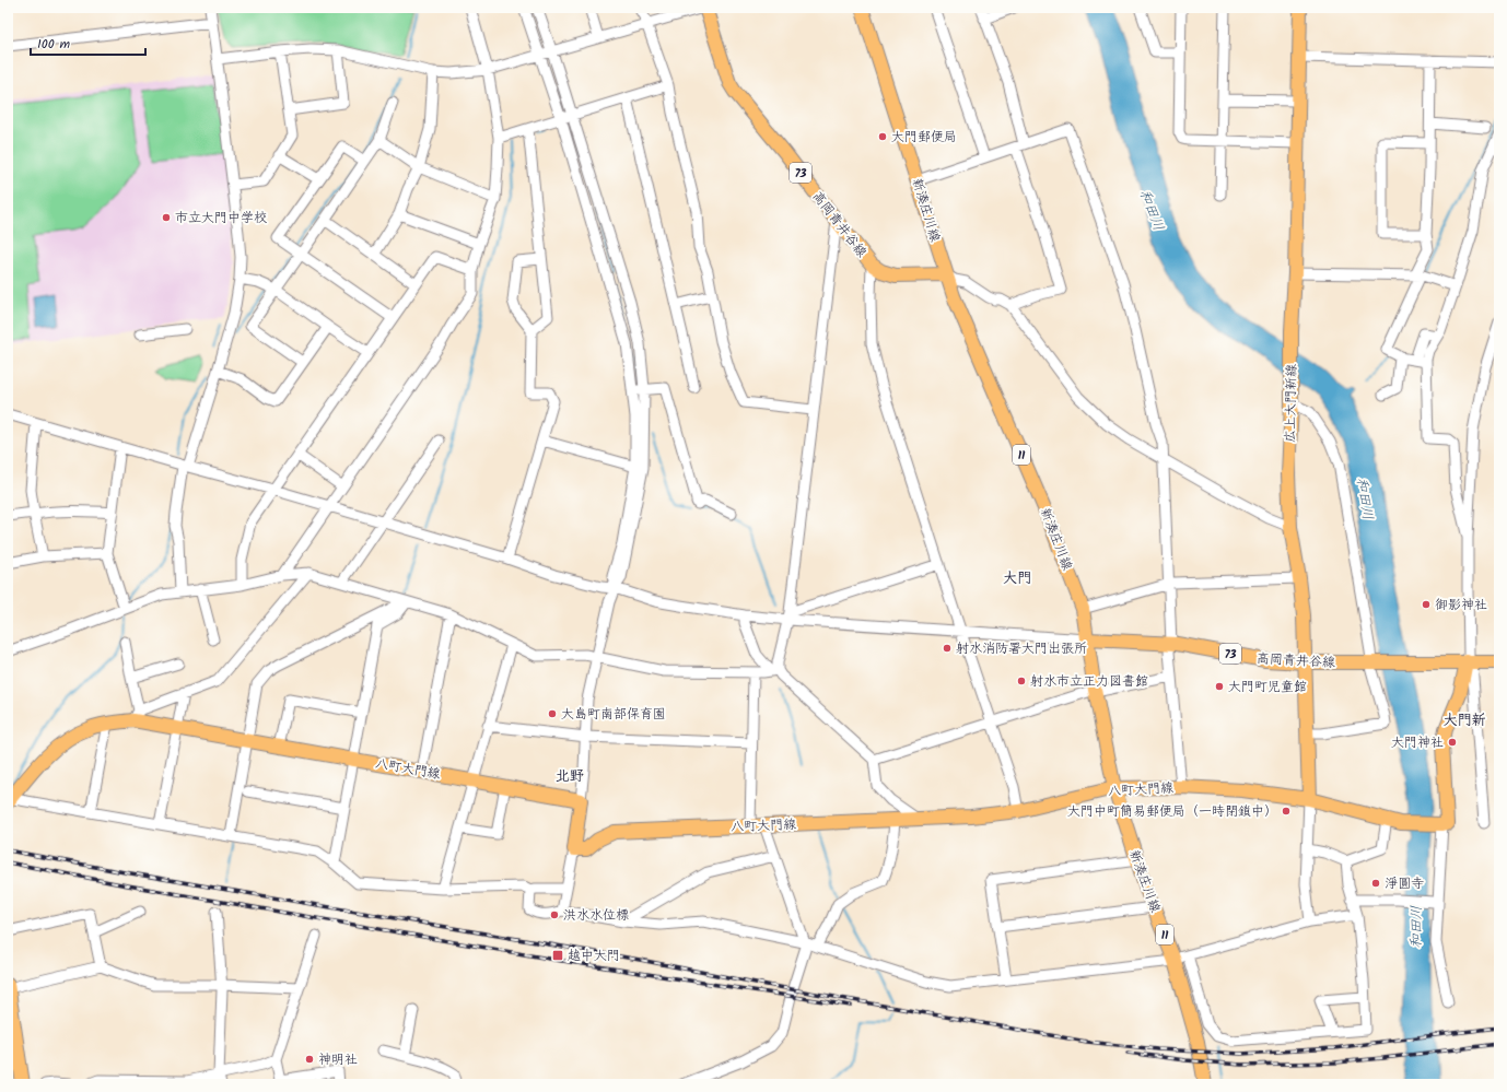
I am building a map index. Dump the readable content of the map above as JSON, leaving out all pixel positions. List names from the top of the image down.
{
  "streets": {
    "main road": [
      "73",
      "新湊庄川線",
      "高岡青井谷線",
      "広上大門新線",
      "11",
      "八町大門線"
    ]
  },
  "crossings": [
    ["73", "高岡青井谷線"],
    ["新湊庄川線", "高岡青井谷線"],
    ["新湊庄川線", "八町大門線"],
    ["高岡青井谷線", "広上大門新線"],
    ["広上大門新線", "八町大門線"]
  ],
  "districts": ["大門", "大門新", "北野"],
  "water": ["和田川"],
  "places": {
    "other": [
      "大門郵便局",
      "市立大門中学校",
      "御影神社",
      "射水消防署大門出張所",
      "射水市立正力図書館",
      "大門町児童館",
      "大島町南部保育園",
      "大門神社",
      "大門中町簡易郵便局（一時閉鎖中）",
      "淨圓寺",
      "洪水水位標",
      "神明社"
    ],
    "transit": ["越中大門"]
  },
  "scale_bar": "100 m"
}
